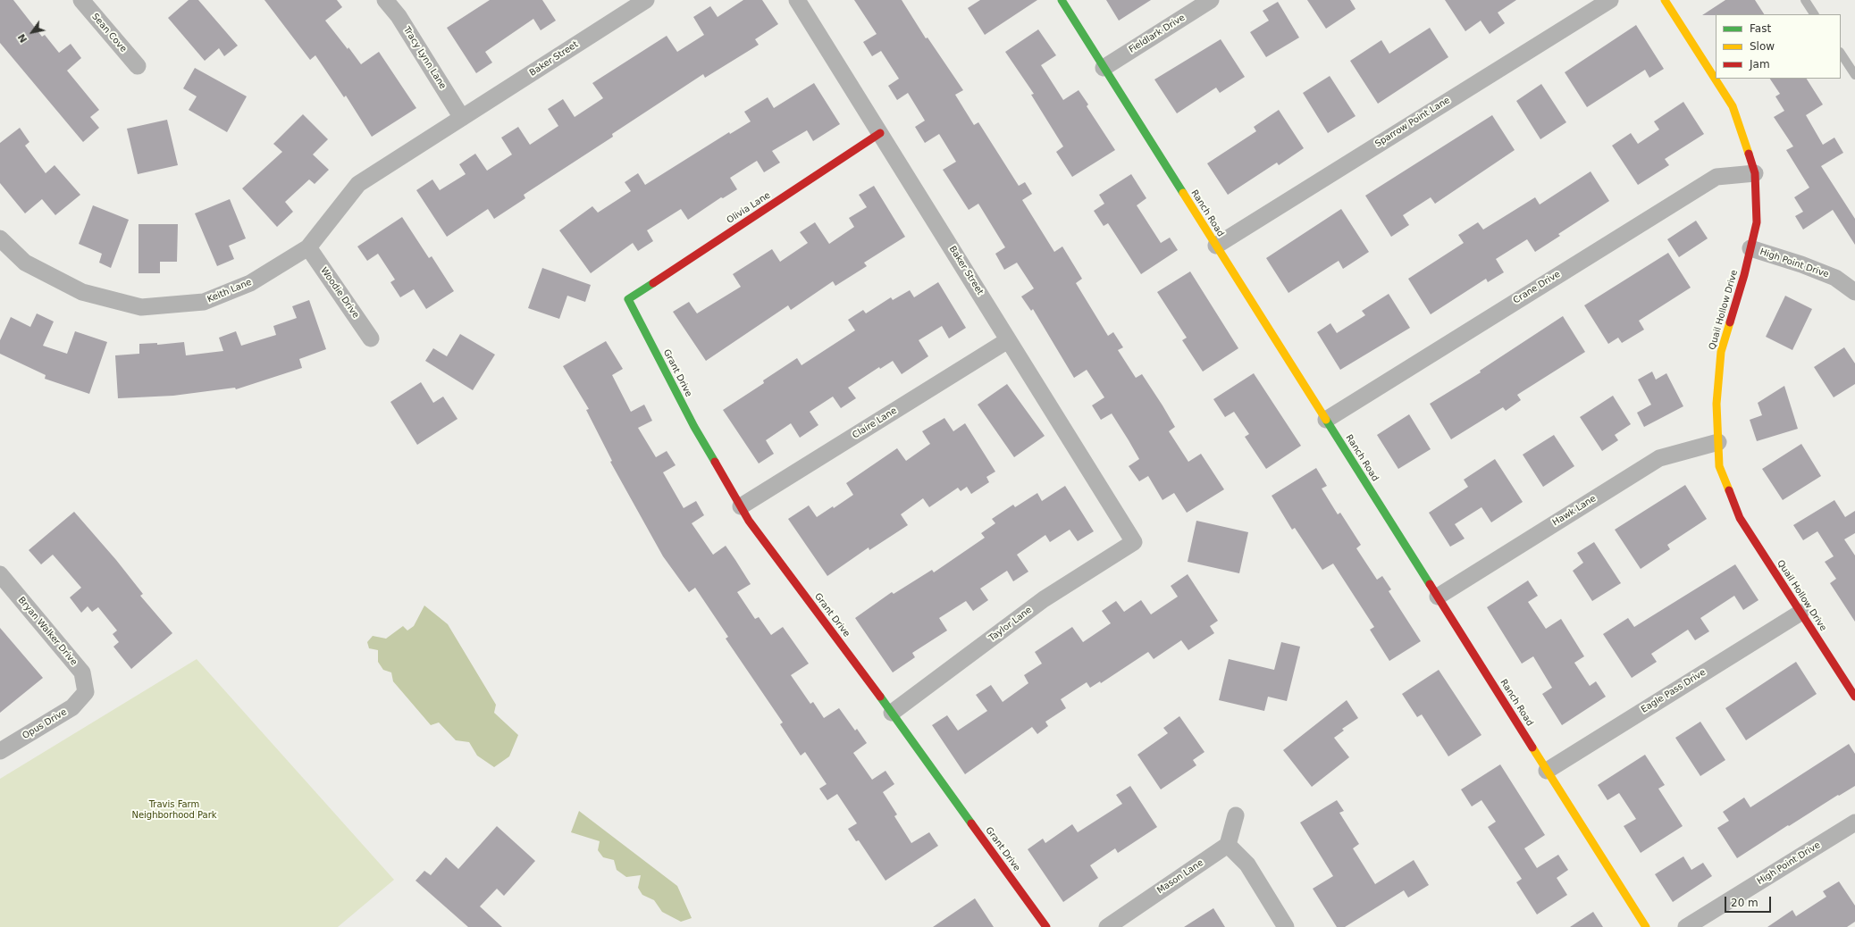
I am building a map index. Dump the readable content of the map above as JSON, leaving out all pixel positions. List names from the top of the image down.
{
  "streets": {
    "street": [
      "Sean Cove",
      "Fieldlark Drive",
      "Tracy Lynn Lane",
      "Baker Street",
      "Sparrow Point Lane",
      "Olivia Lane",
      "Ranch Road",
      "High Point Drive",
      "Crane Drive",
      "Keith Lane",
      "Woodie Drive",
      "Quail Hollow Drive",
      "Grant Drive",
      "Claire Lane",
      "Hawk Lane",
      "Taylor Lane",
      "Bryan Walker Drive",
      "Eagle Pass Drive",
      "Opus Drive",
      "Mason Lane"
    ]
  },
  "crossings": [
    ["Fieldlark Drive", "Ranch Road"],
    ["Tracy Lynn Lane", "Baker Street"],
    ["Tracy Lynn Lane", "Keith Lane"],
    ["Baker Street", "Olivia Lane"],
    ["Baker Street", "Keith Lane"],
    ["Baker Street", "Claire Lane"],
    ["Baker Street", "Taylor Lane"],
    ["Sparrow Point Lane", "Ranch Road"],
    ["Olivia Lane", "Grant Drive"],
    ["Ranch Road", "Crane Drive"],
    ["Ranch Road", "Hawk Lane"],
    ["Ranch Road", "Eagle Pass Drive"],
    ["High Point Drive", "Quail Hollow Drive"],
    ["Crane Drive", "Quail Hollow Drive"],
    ["Keith Lane", "Woodie Drive"],
    ["Quail Hollow Drive", "Hawk Lane"],
    ["Quail Hollow Drive", "Eagle Pass Drive"],
    ["Grant Drive", "Claire Lane"],
    ["Grant Drive", "Taylor Lane"],
    ["Bryan Walker Drive", "Opus Drive"]
  ],
  "parks": ["Travis Farm Neighborhood Park"],
  "legend": ["Fast", "Slow", "Jam"],
  "scale_bar": "20 m",
  "north": "bottom left"
}
